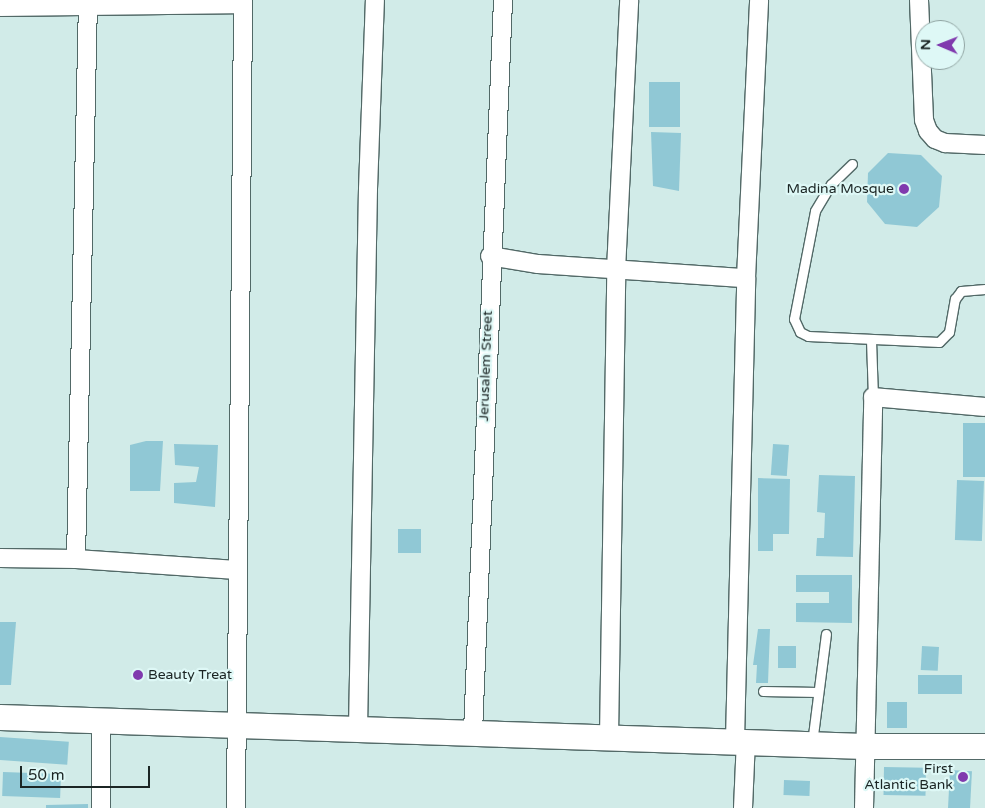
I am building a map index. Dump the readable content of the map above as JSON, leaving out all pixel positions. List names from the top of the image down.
{
  "streets": {
    "street": ["Jerusalem Street"]
  },
  "places": ["Madina Mosque", "Beauty Treat", "First Atlantic Bank"],
  "scale_bar": "50 m",
  "north": "left"
}
